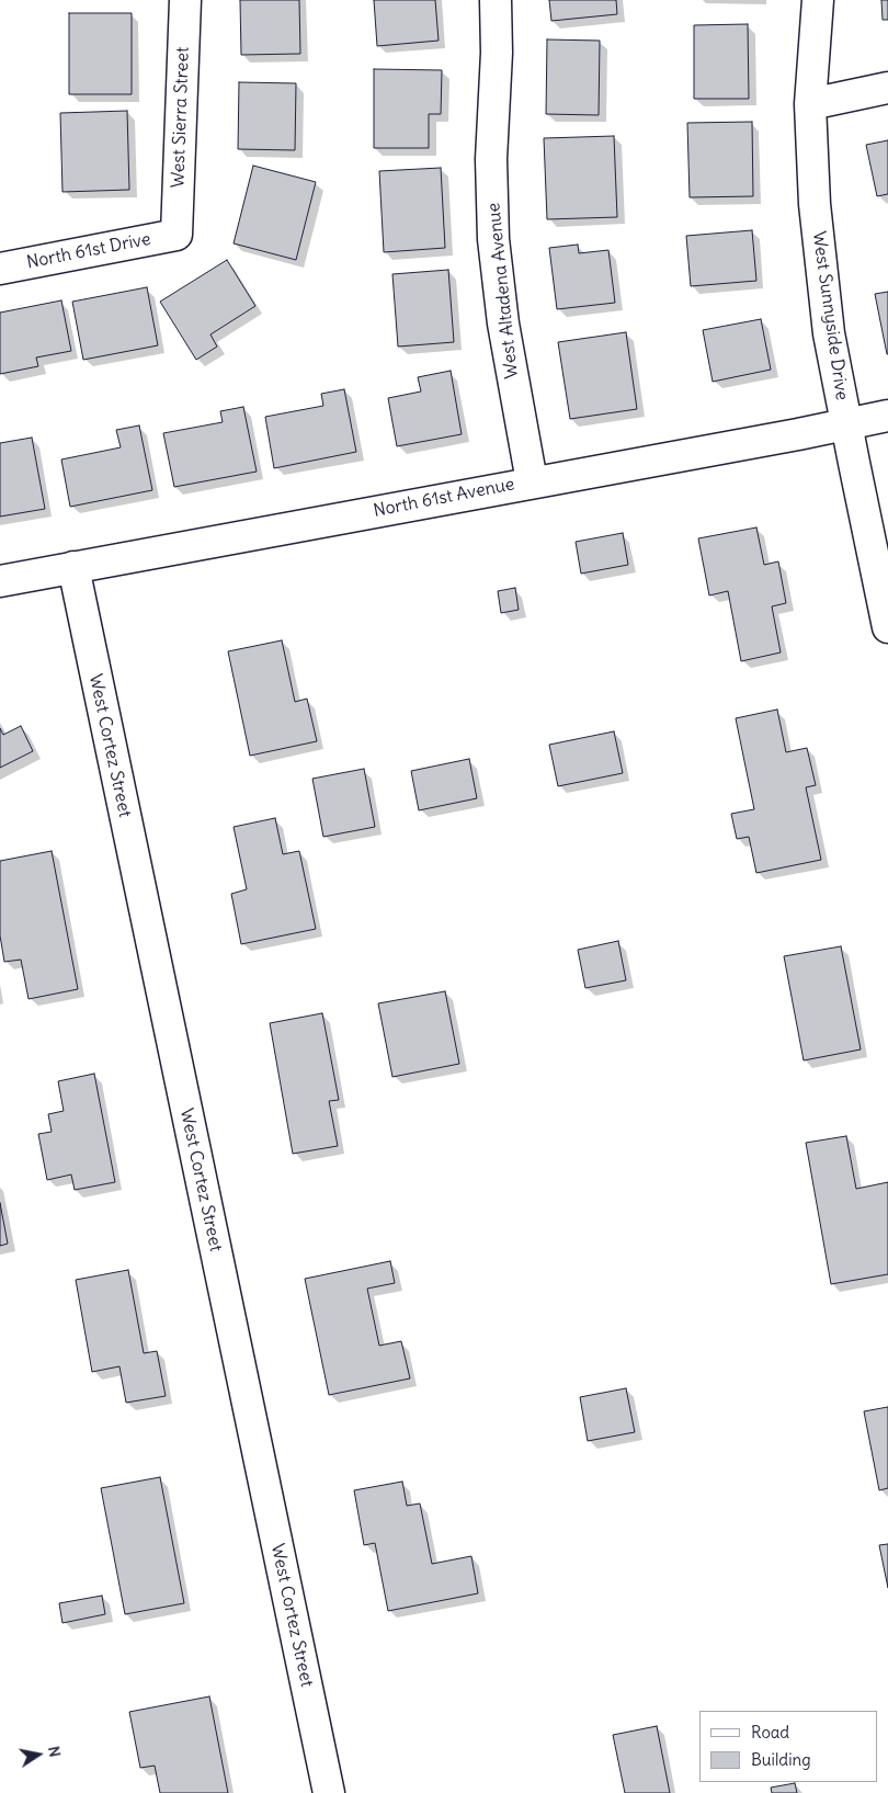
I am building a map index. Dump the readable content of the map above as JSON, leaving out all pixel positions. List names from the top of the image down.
{
  "streets": {
    "street": [
      "West Sierra Street",
      "North 61st Drive",
      "West Altadena Avenue",
      "West Sunnyside Drive",
      "North 61st Avenue",
      "West Cortez Street"
    ]
  },
  "crossings": [
    ["West Sierra Street", "North 61st Drive"],
    ["West Altadena Avenue", "North 61st Avenue"],
    ["West Sunnyside Drive", "North 61st Avenue"],
    ["North 61st Avenue", "West Cortez Street"]
  ],
  "legend": ["Road", "Building"],
  "north": "right"
}
